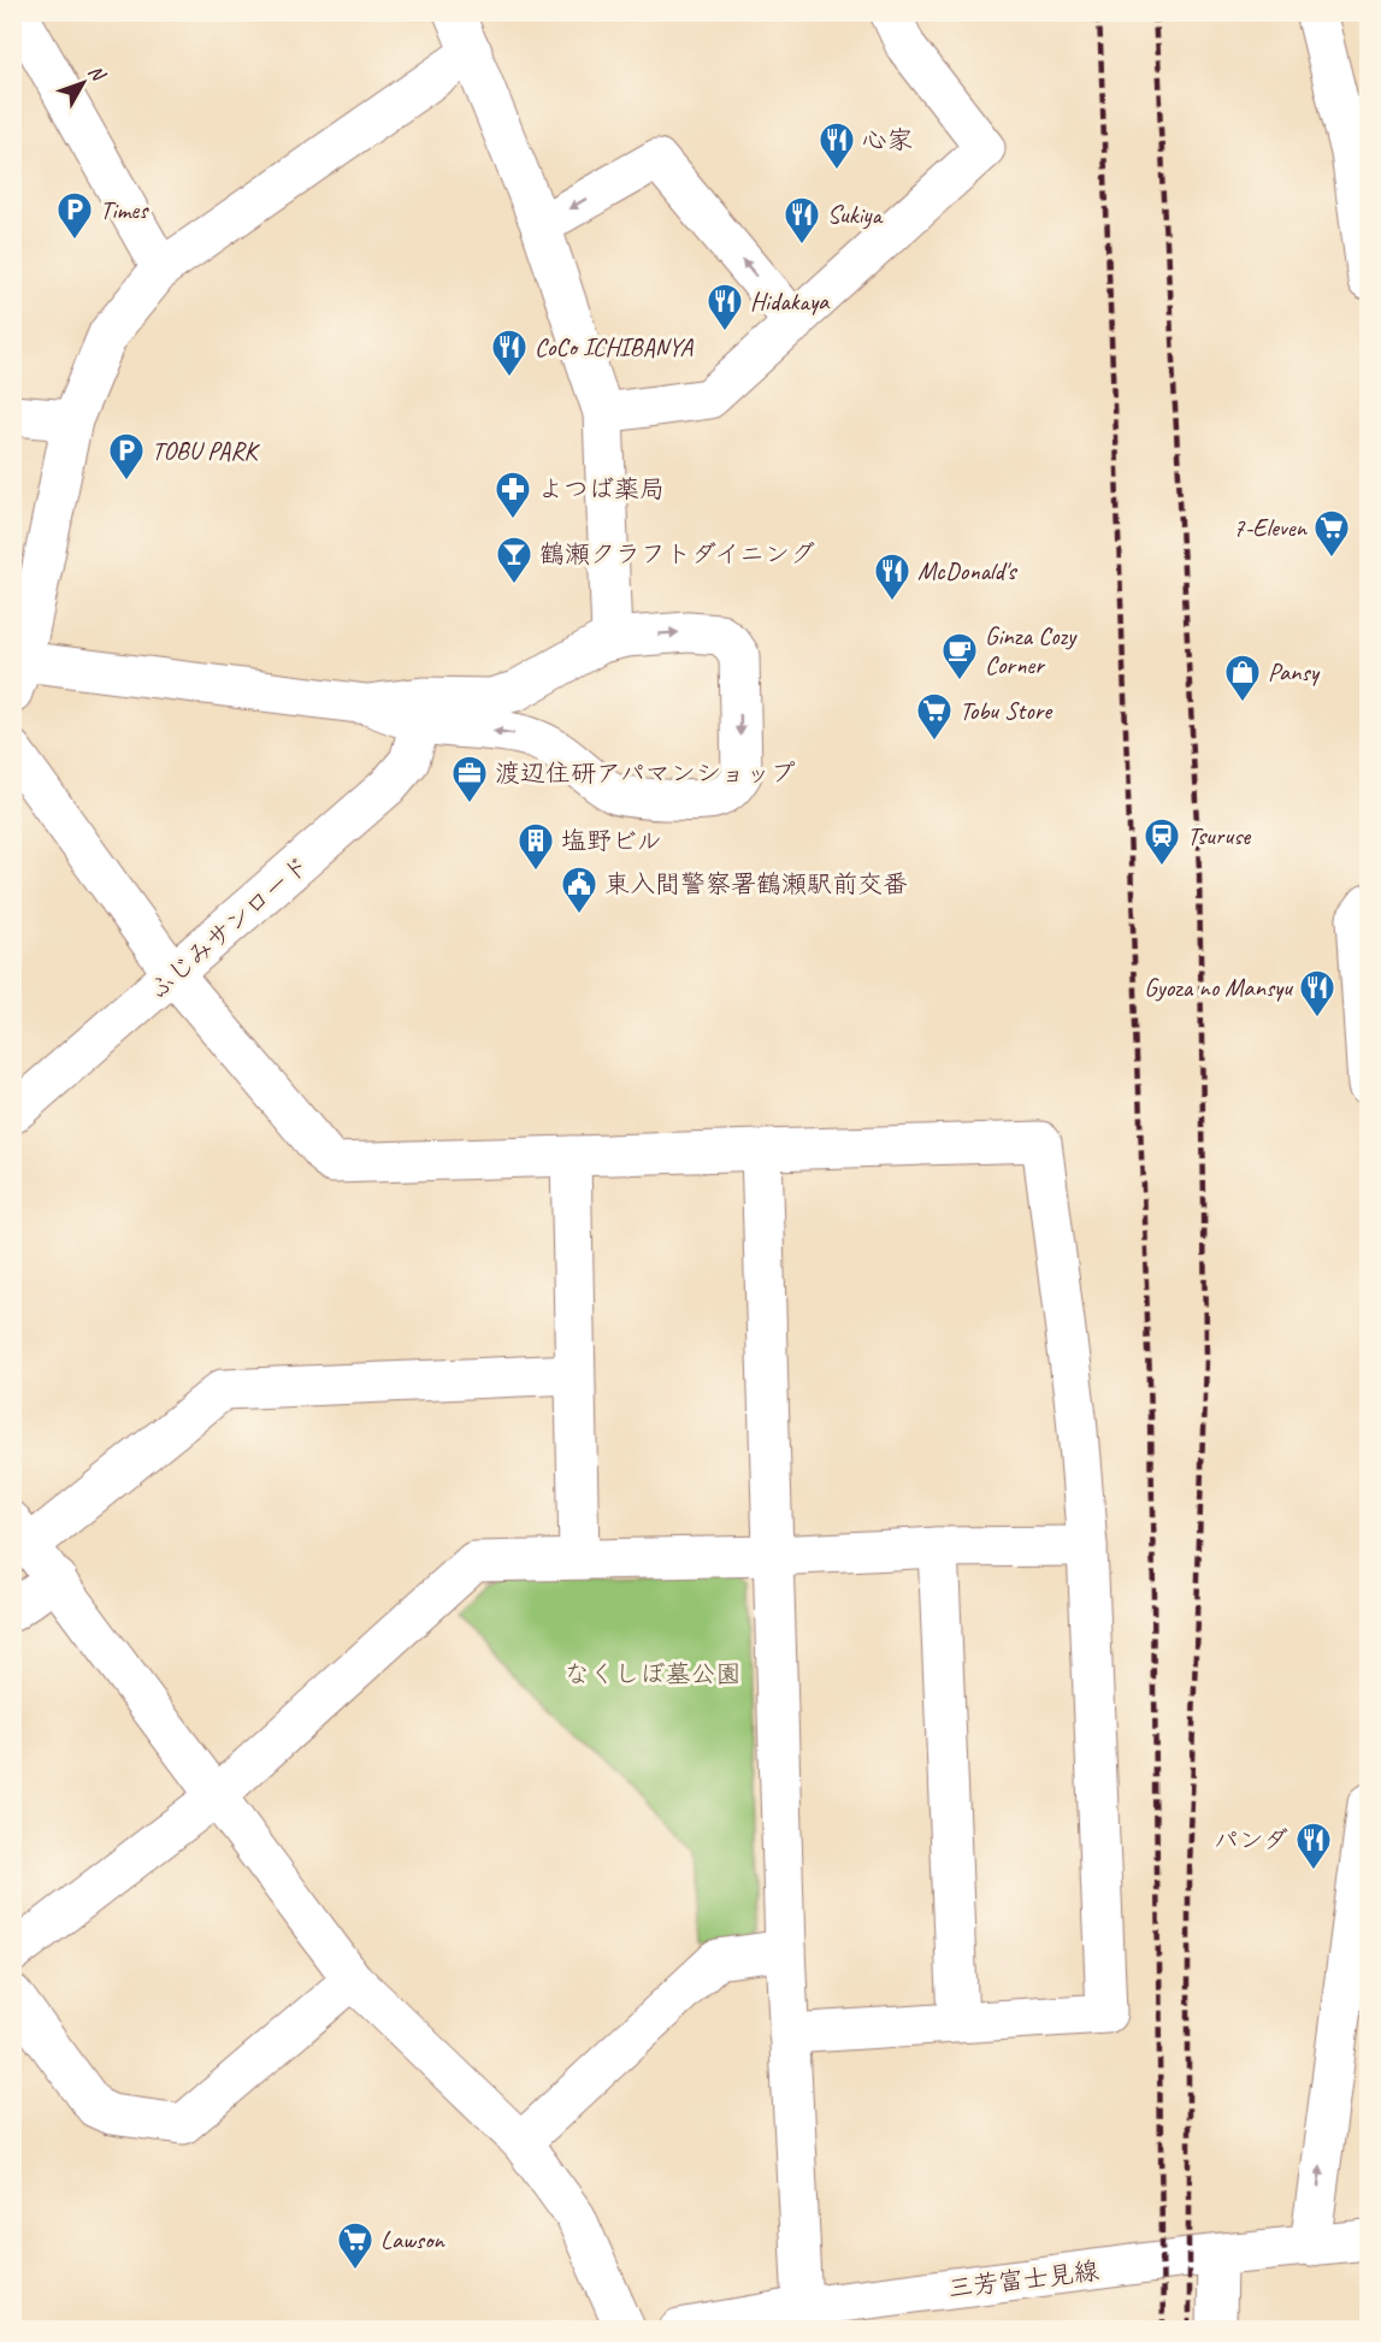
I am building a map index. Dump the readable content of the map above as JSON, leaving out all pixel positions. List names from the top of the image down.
{
  "streets": {
    "street": ["ふじみサンロード", "三芳富士見線"]
  },
  "parks": ["なくしぼ墓公園"],
  "places": {
    "restaurant": [
      "心家",
      "Sukiya",
      "Hidakaya",
      "CoCo ICHIBANYA",
      "McDonald's",
      "Gyoza no Mansyu",
      "パンダ"
    ],
    "parking": ["Times", "TOBU PARK"],
    "pharmacy": ["よつば薬局"],
    "supermarket": ["7-Eleven", "Tobu Store", "Lawson"],
    "bar": ["鶴瀬クラフトダイニング"],
    "cafe": ["Ginza Cozy Corner"],
    "shop": ["Pansy"],
    "office": ["渡辺住研アパマンショップ"],
    "station": ["Tsuruse"],
    "building": ["塩野ビル"],
    "public building": ["東入間警察署鶴瀬駅前交番"]
  },
  "north": "top right"
}
